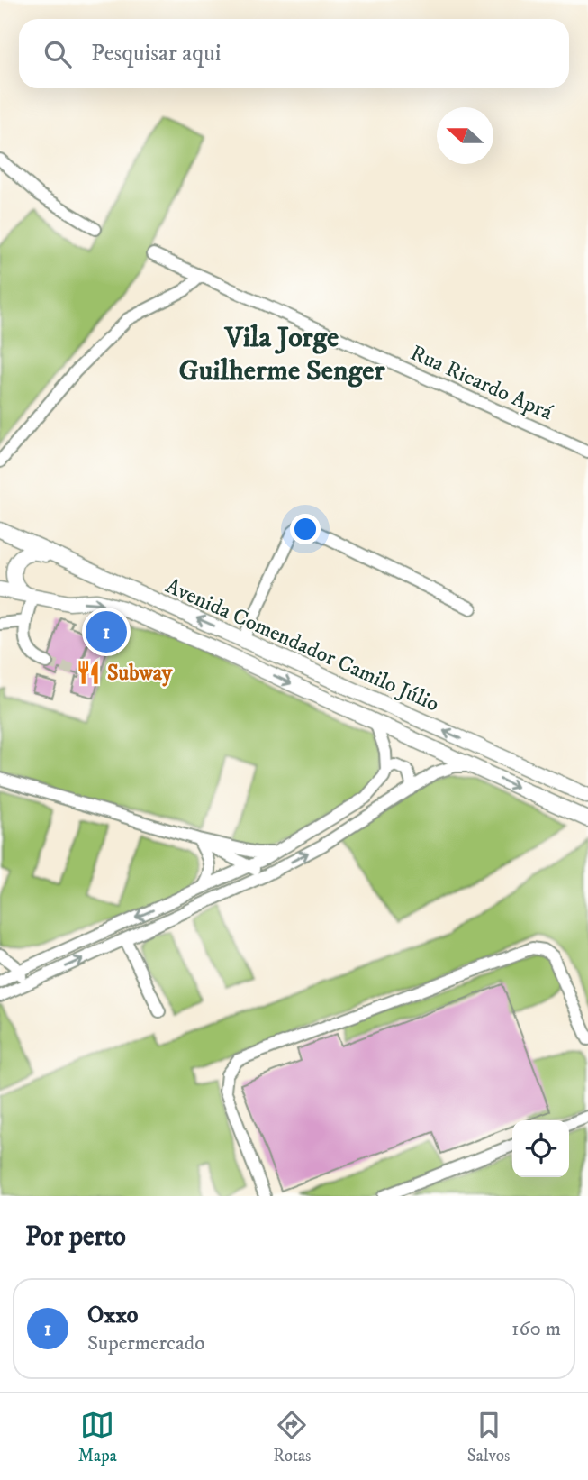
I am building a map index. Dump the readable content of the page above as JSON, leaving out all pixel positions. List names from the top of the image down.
{
  "streets": {
    "main road": ["Avenida Comendador Camilo Júlio"],
    "street": ["Rua Ricardo Aprá"]
  },
  "districts": ["Vila Jorge Guilherme Senger"],
  "places": {
    "restaurant": ["Subway"]
  },
  "north": "left",
  "page": {
    "search": "Pesquisar aqui",
    "pins": "1",
    "heading": "Por perto",
    "list": [
      {
        "mark": "1",
        "name": "Oxxo",
        "note": "Supermercado",
        "value": "160 m"
      }
    ],
    "nav": ["Mapa", "Rotas", "Salvos"]
  }
}
